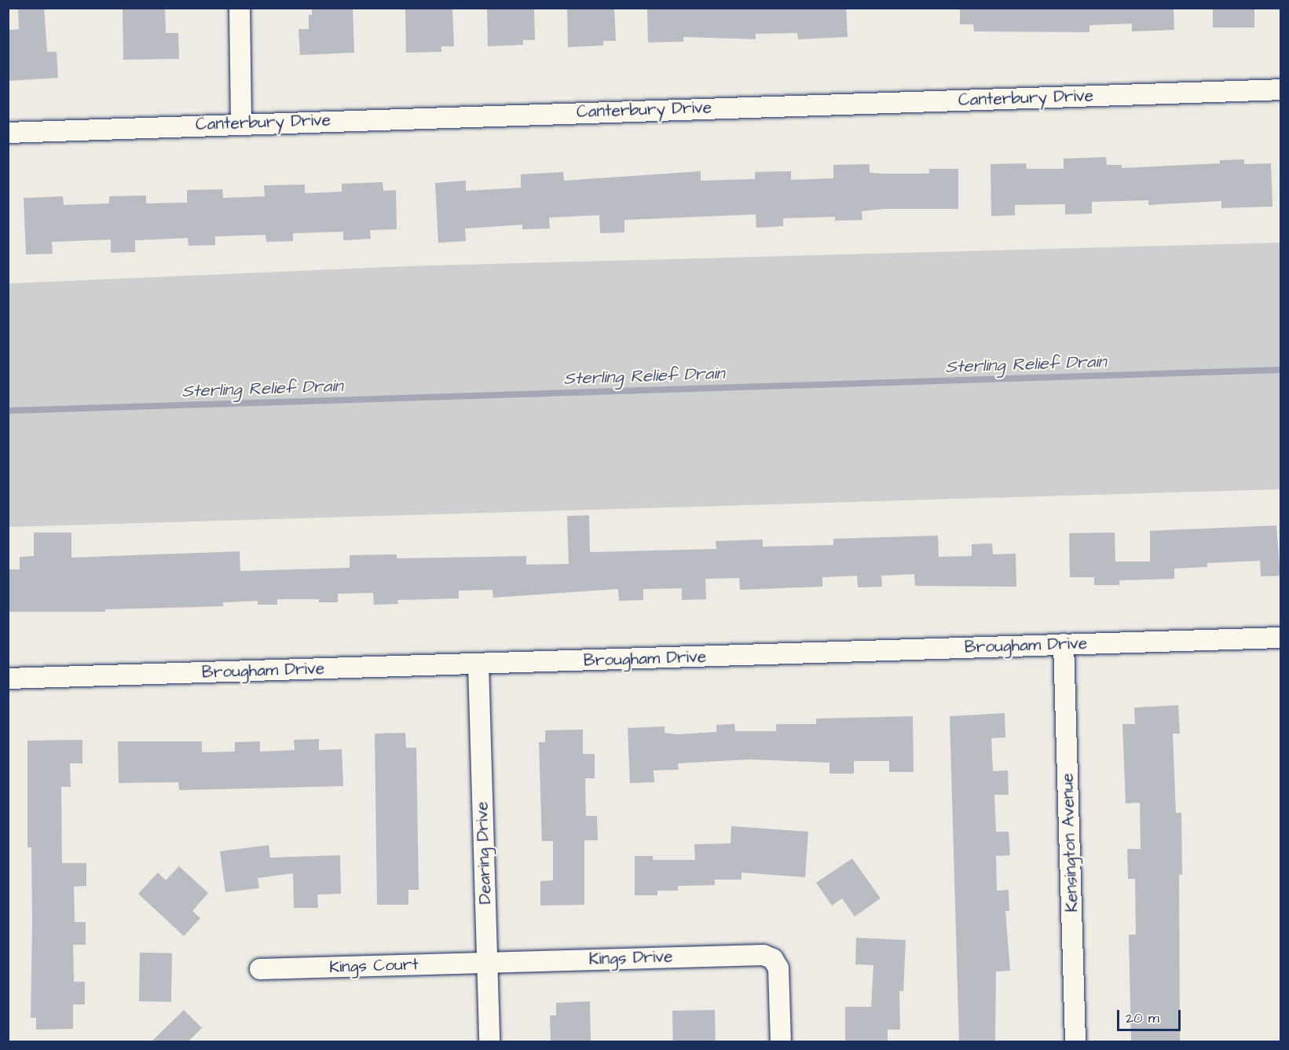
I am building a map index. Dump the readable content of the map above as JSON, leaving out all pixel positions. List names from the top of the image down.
{
  "streets": {
    "street": [
      "Canterbury Drive",
      "Brougham Drive",
      "Kensington Avenue",
      "Dearing Drive",
      "Kings Drive",
      "Kings Court"
    ]
  },
  "crossings": [
    ["Brougham Drive", "Kensington Avenue"],
    ["Brougham Drive", "Dearing Drive"],
    ["Dearing Drive", "Kings Drive"],
    ["Dearing Drive", "Kings Court"],
    ["Kings Drive", "Kings Court"]
  ],
  "water": ["Sterling Relief Drain"],
  "scale_bar": "20 m"
}
